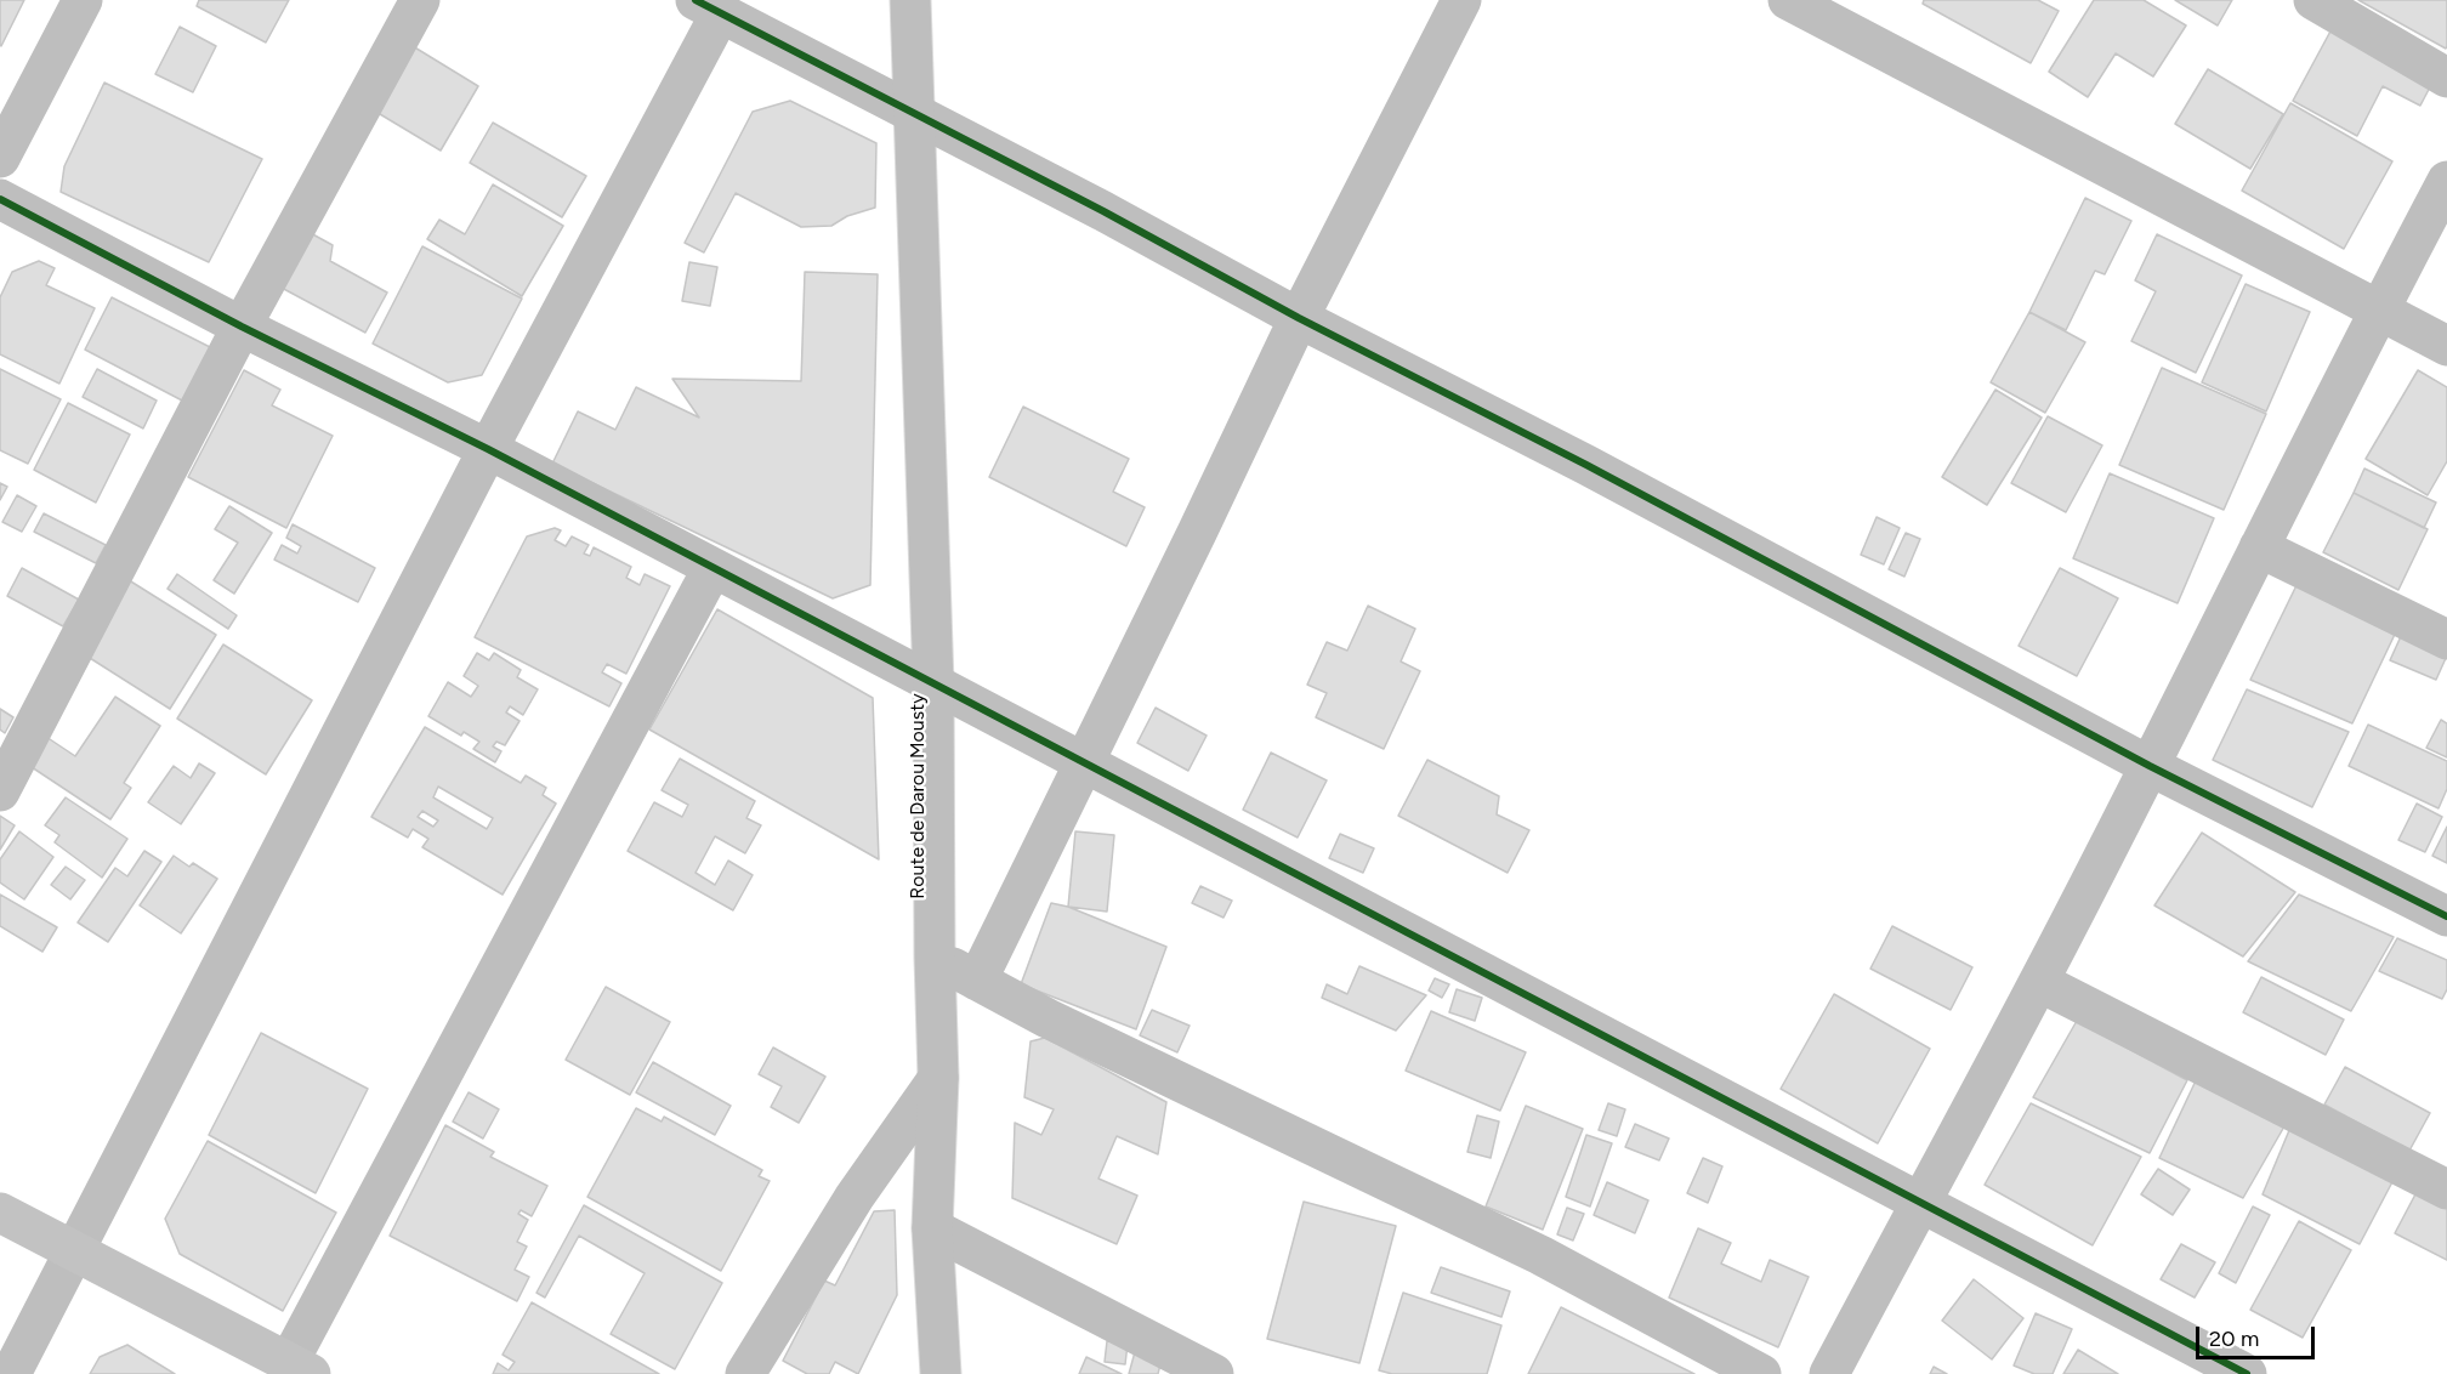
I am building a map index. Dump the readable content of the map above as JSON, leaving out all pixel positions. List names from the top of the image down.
{
  "streets": {
    "street": ["Route de Darou Mousty"]
  },
  "scale_bar": "20 m"
}
